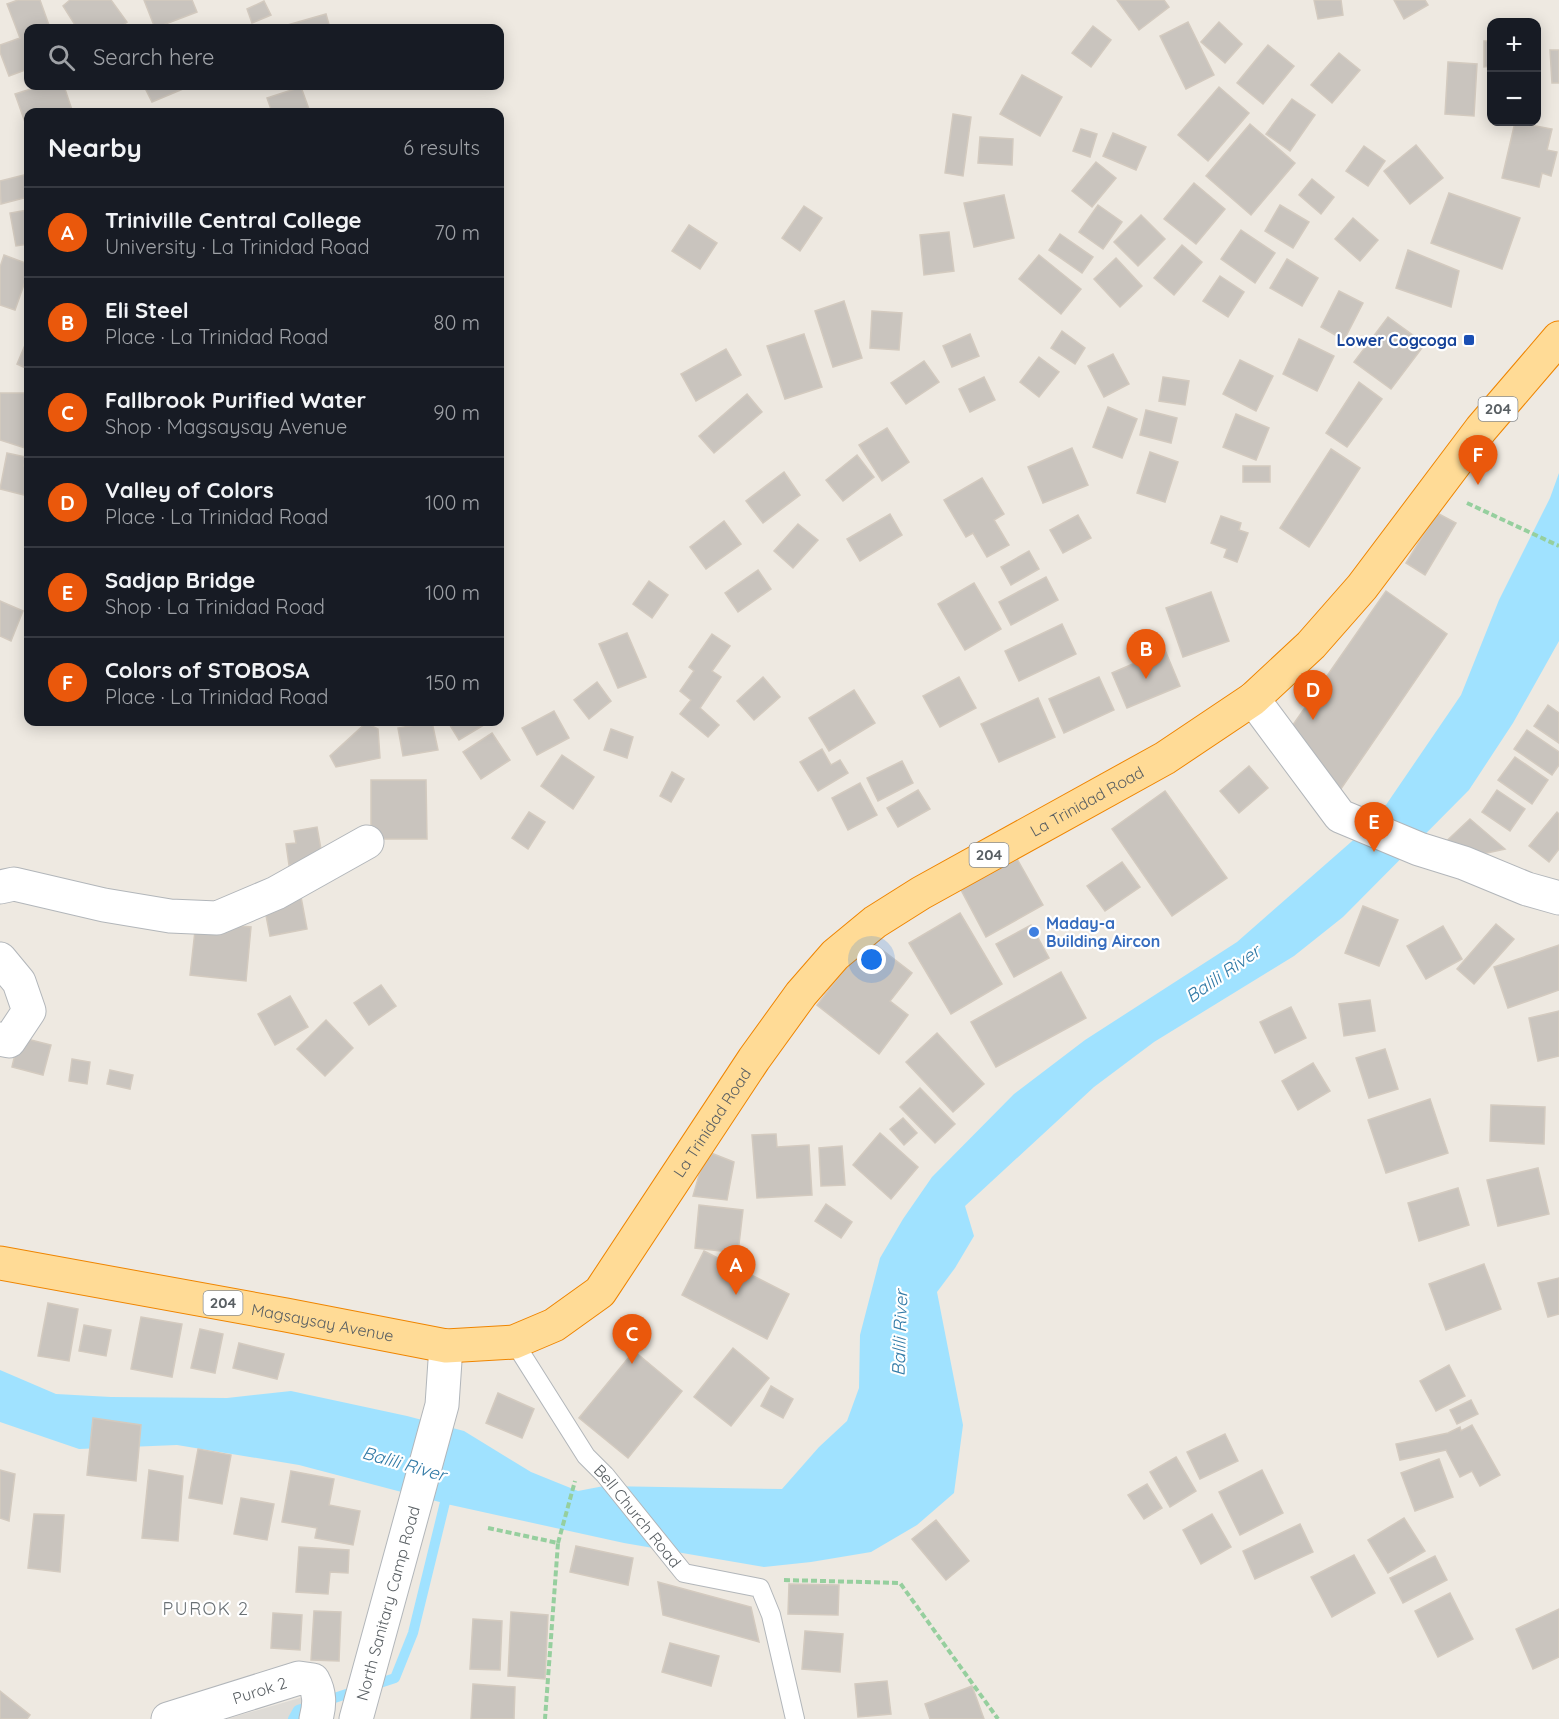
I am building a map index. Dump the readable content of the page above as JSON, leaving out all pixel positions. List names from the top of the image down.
{
  "streets": {
    "highway": ["204", "La Trinidad Road", "Magsaysay Avenue"],
    "street": ["North Sanitary Camp Road", "Purok 2"],
    "lane": ["Bell Church Road"]
  },
  "crossings": [
    ["La Trinidad Road", "Magsaysay Avenue"],
    ["Magsaysay Avenue", "Bell Church Road"],
    ["Magsaysay Avenue", "North Sanitary Camp Road"]
  ],
  "districts": ["PUROK 2"],
  "water": ["Balili River"],
  "places": {
    "transit": ["Lower Cogcoga"],
    "other": ["Maday-a Building Aircon"]
  },
  "page": {
    "map_buttons": ["+", "−"],
    "search": "Search here",
    "heading": ["Nearby", "6 results"],
    "list": [
      {
        "mark": "A",
        "name": "Triniville Central College",
        "note": "University · La Trinidad Road",
        "value": "70 m"
      },
      {
        "mark": "B",
        "name": "Eli Steel",
        "note": "Place · La Trinidad Road",
        "value": "80 m"
      },
      {
        "mark": "C",
        "name": "Fallbrook Purified Water",
        "note": "Shop · Magsaysay Avenue",
        "value": "90 m"
      },
      {
        "mark": "D",
        "name": "Valley of Colors",
        "note": "Place · La Trinidad Road",
        "value": "100 m"
      },
      {
        "mark": "E",
        "name": "Sadjap Bridge",
        "note": "Shop · La Trinidad Road",
        "value": "100 m"
      },
      {
        "mark": "F",
        "name": "Colors of STOBOSA",
        "note": "Place · La Trinidad Road",
        "value": "150 m"
      }
    ],
    "pins": [
      "F",
      "B",
      "D",
      "E",
      "A",
      "C"
    ]
  }
}
